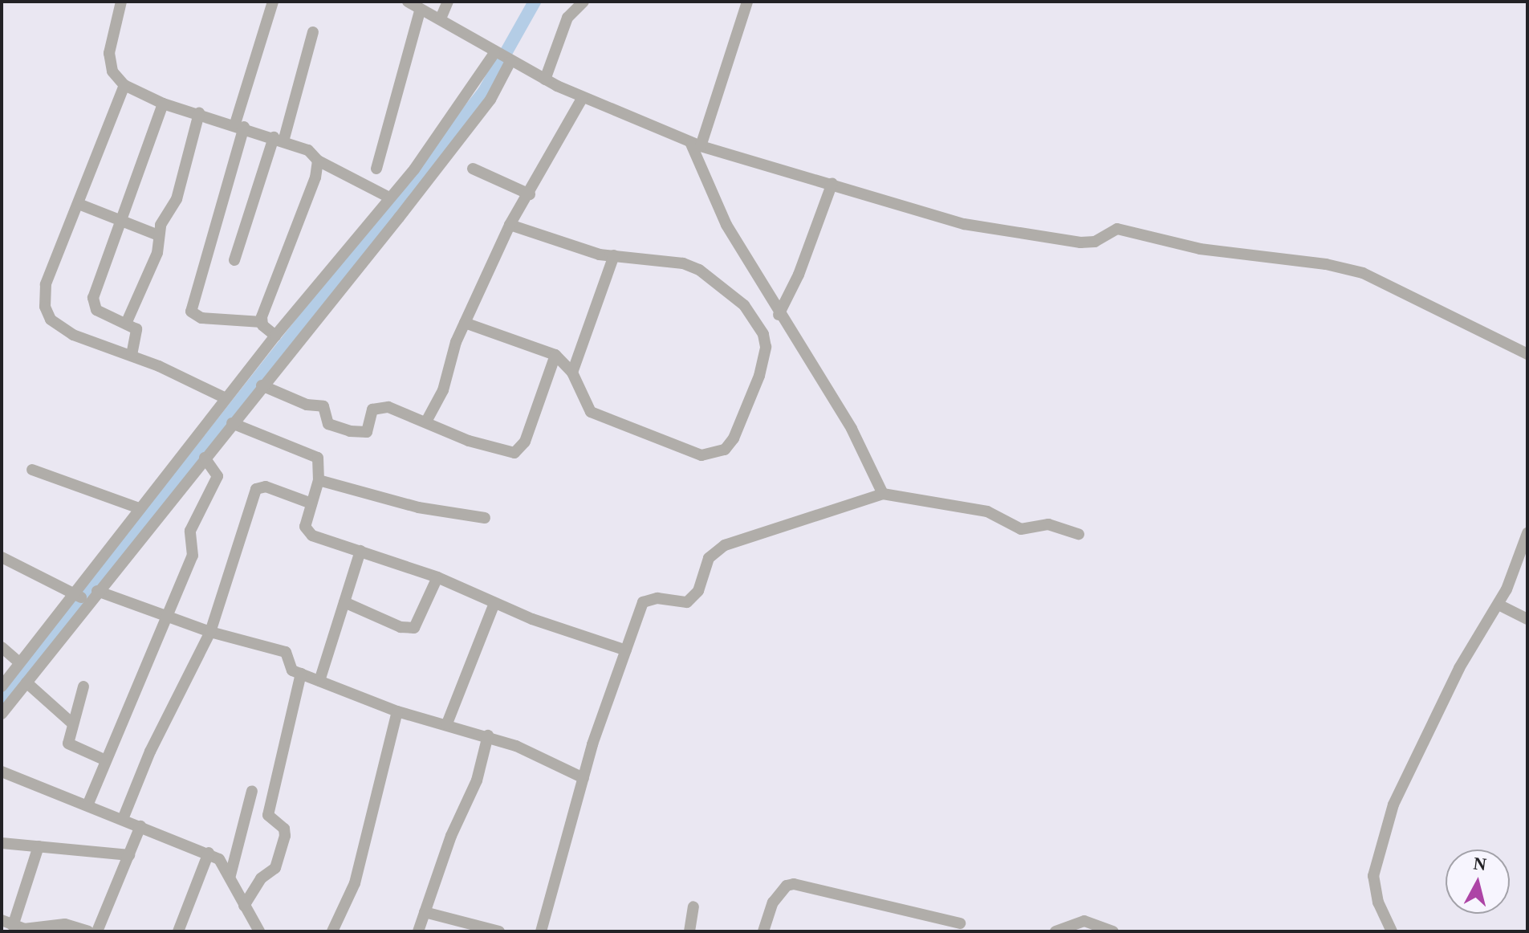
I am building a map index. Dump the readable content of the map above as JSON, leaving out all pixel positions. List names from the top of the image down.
{
  "north": "top"
}
